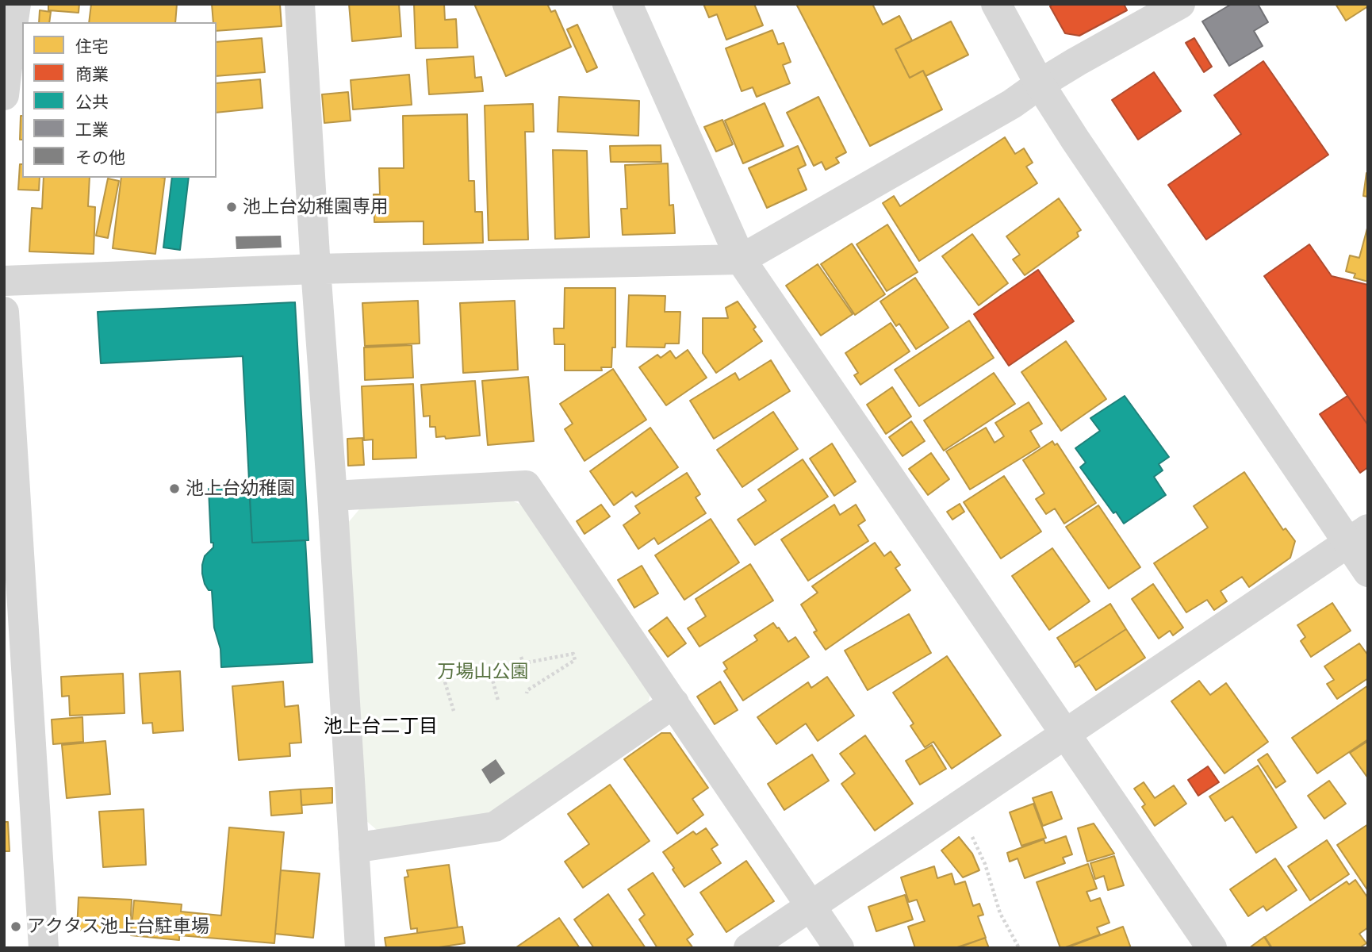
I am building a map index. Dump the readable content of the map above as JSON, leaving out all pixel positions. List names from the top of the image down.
{
  "districts": ["池上台二丁目"],
  "parks": ["万場山公園"],
  "places": ["池上台幼稚園専用", "池上台幼稚園", "アクタス池上台駐車場"],
  "legend": [
    "住宅",
    "商業",
    "公共",
    "工業",
    "その他"
  ]
}
